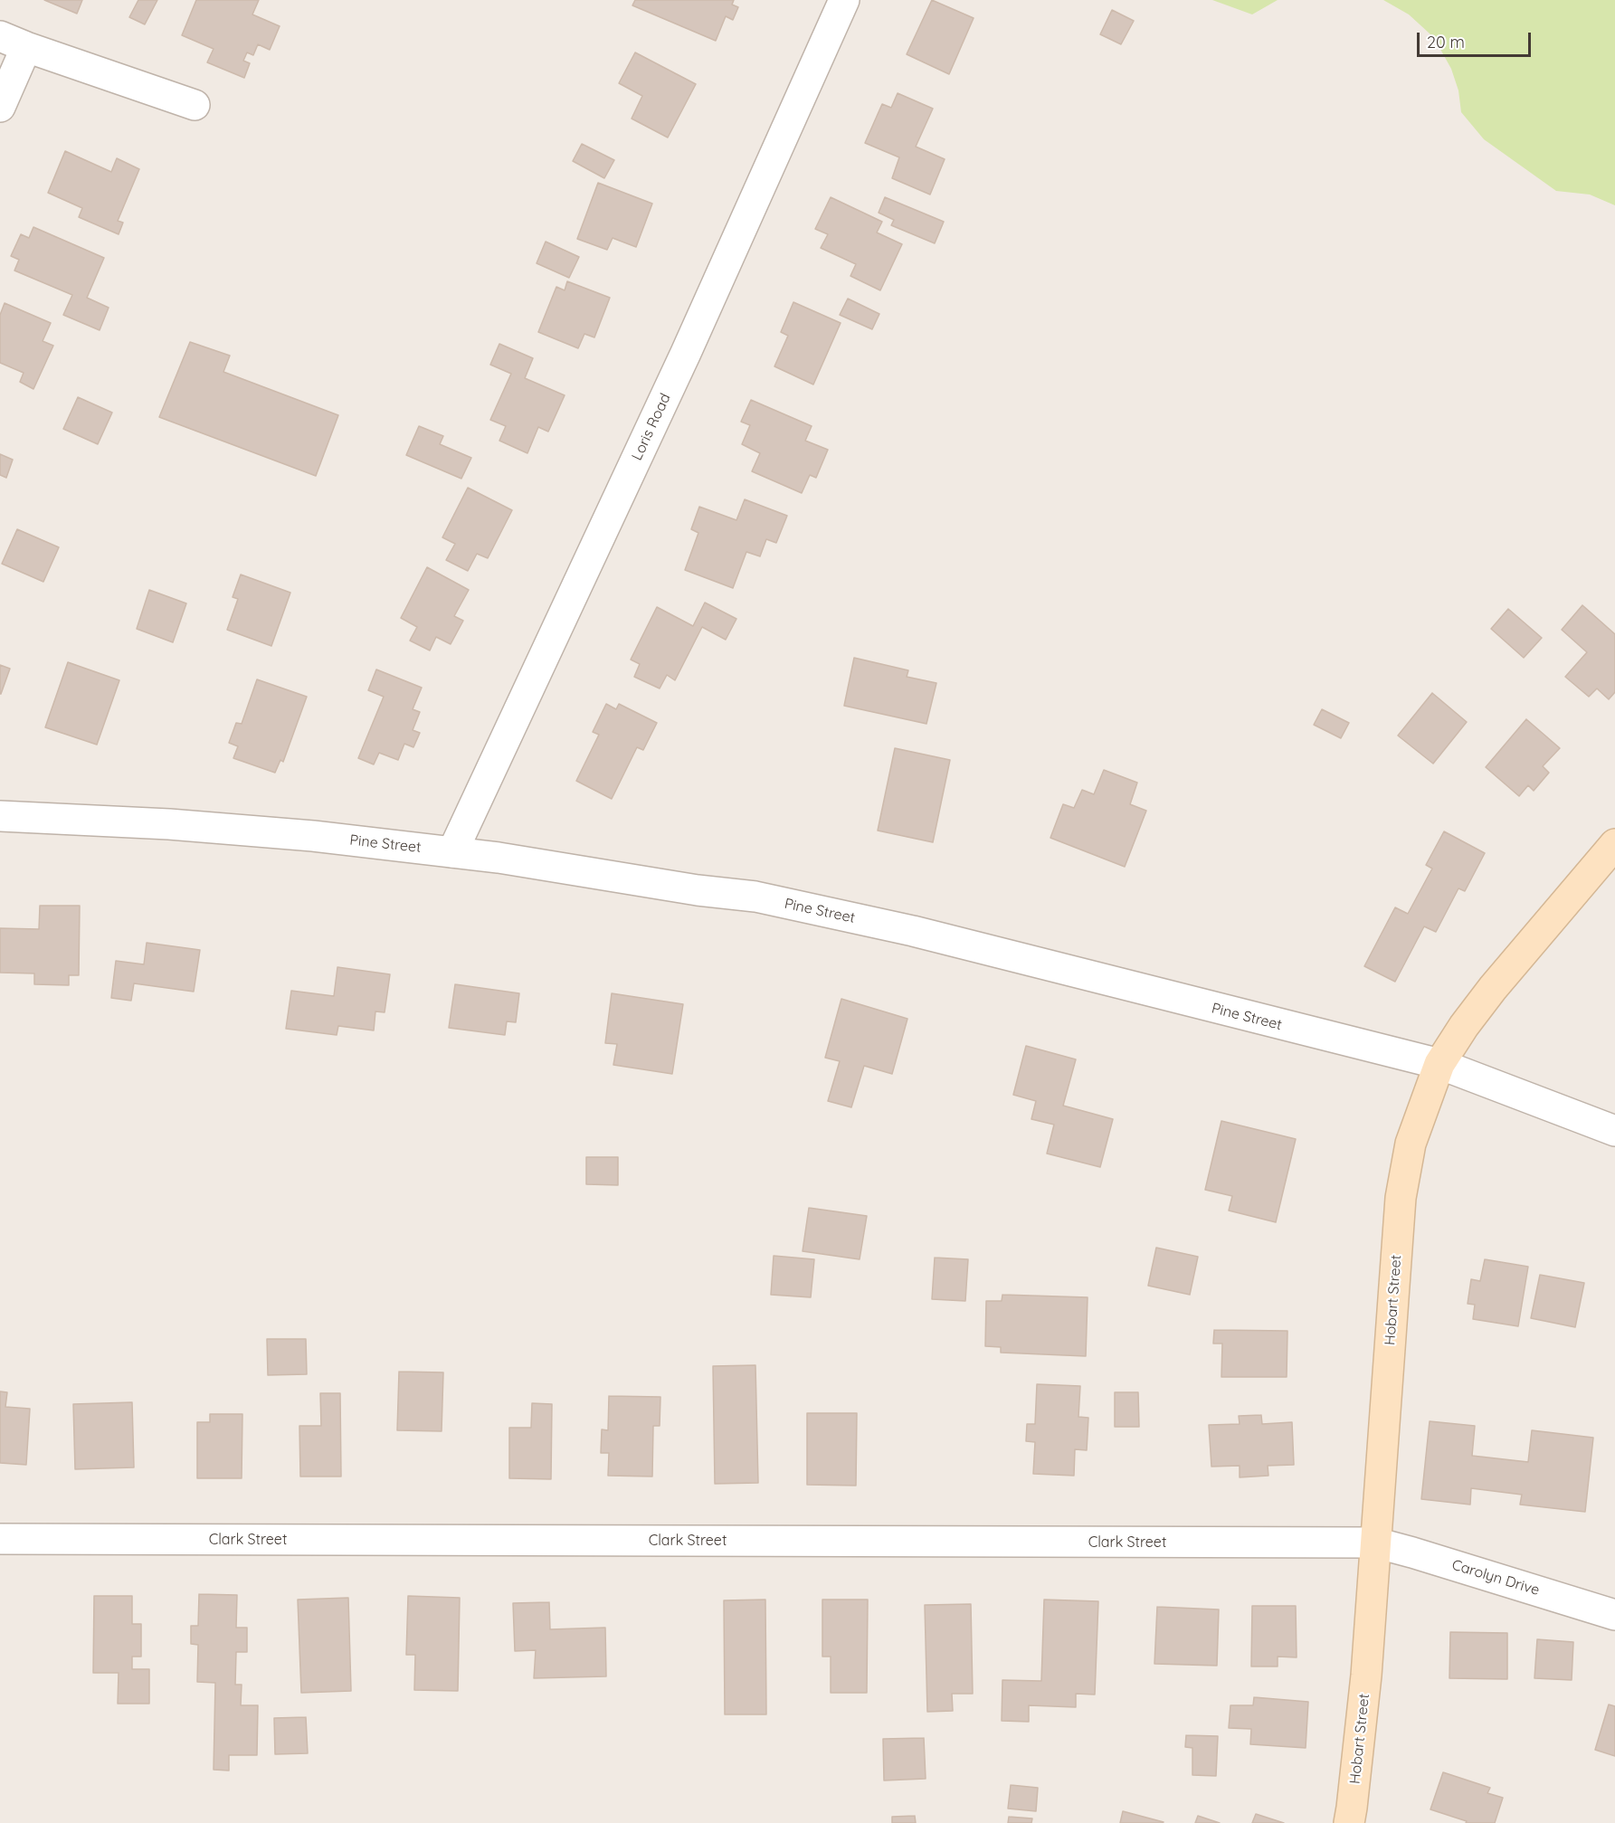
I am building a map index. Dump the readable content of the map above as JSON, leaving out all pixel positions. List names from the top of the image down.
{
  "streets": {
    "main road": ["Hobart Street"],
    "street": [
      "Loris Road",
      "Pine Street",
      "Clark Street",
      "Carolyn Drive"
    ]
  },
  "crossings": [
    ["Loris Road", "Pine Street"],
    ["Pine Street", "Hobart Street"],
    ["Hobart Street", "Clark Street"],
    ["Hobart Street", "Carolyn Drive"],
    ["Clark Street", "Carolyn Drive"]
  ],
  "scale_bar": "20 m"
}
